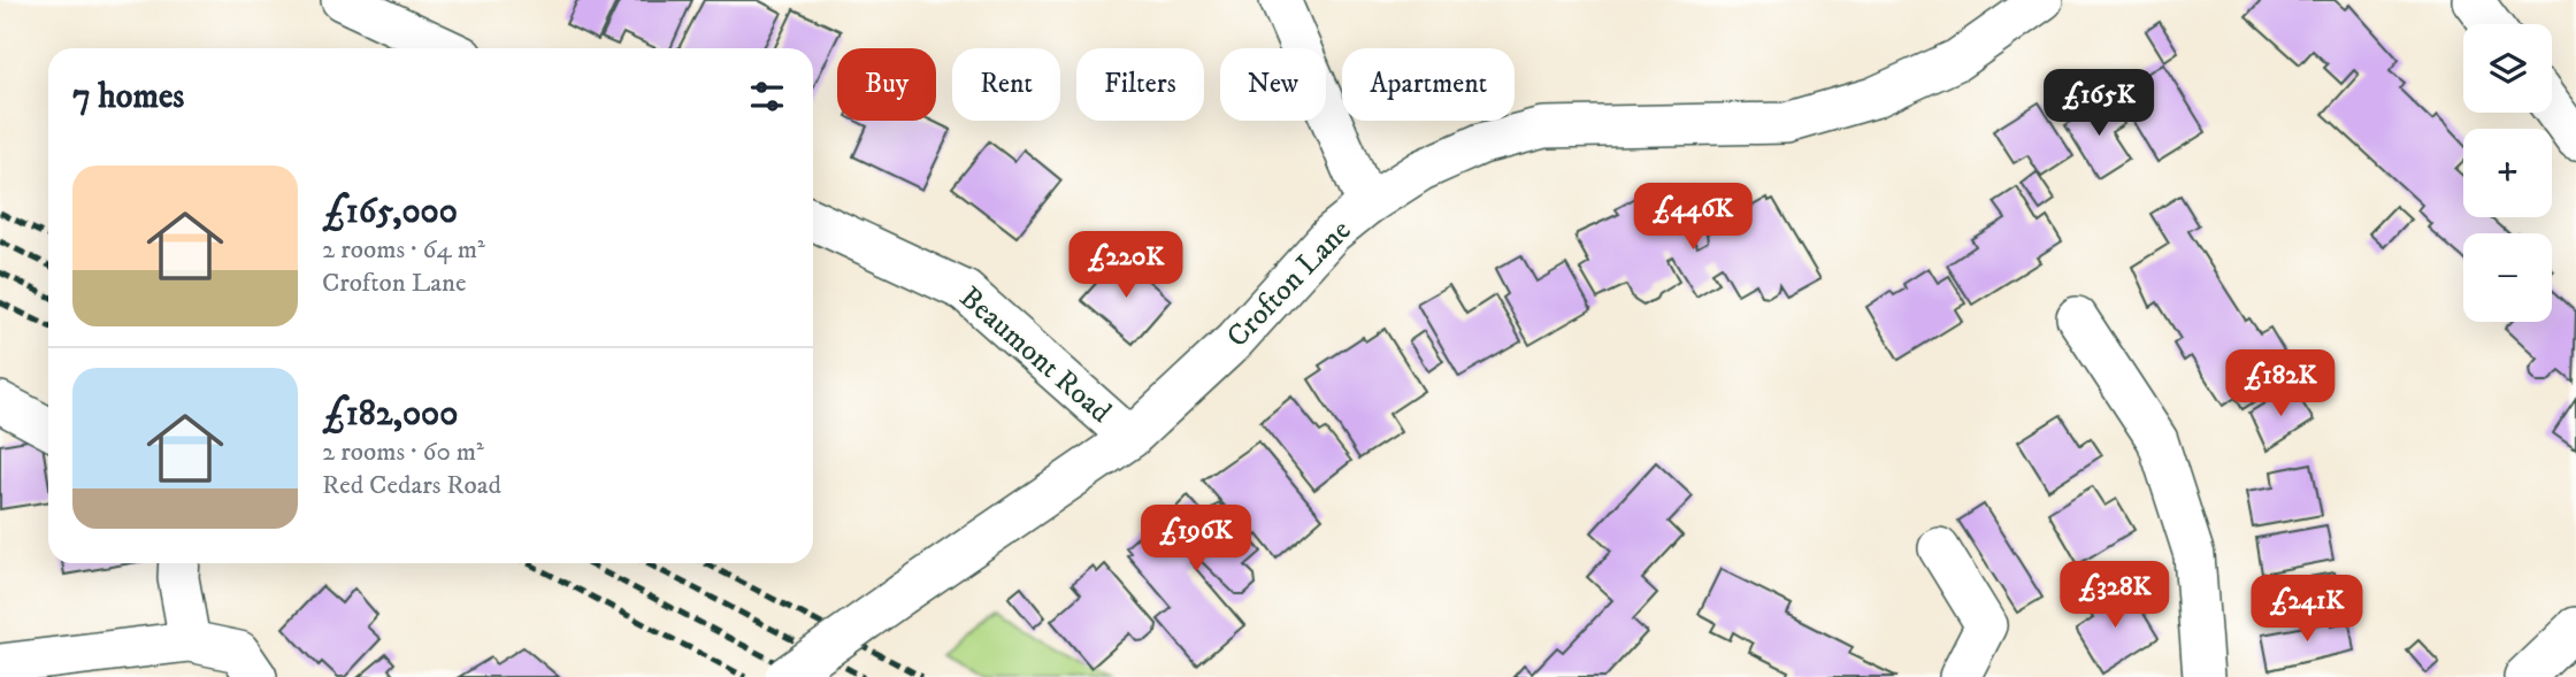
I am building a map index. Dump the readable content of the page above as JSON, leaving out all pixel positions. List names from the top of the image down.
{
  "streets": {
    "street": ["Crofton Lane", "Beaumont Road"]
  },
  "crossings": [
    ["Crofton Lane", "Beaumont Road"]
  ],
  "page": {
    "map_buttons": ["+", "−"],
    "chip": [
      "Buy",
      "Rent",
      "Filters",
      "New",
      "Apartment"
    ],
    "heading": "7 homes",
    "price": [
      "£165K",
      "£446K",
      "£220K",
      "£182K",
      "£196K",
      "£328K",
      "£241K"
    ],
    "list": [
      {
        "name": "£165,000",
        "note": "2 rooms · 64 m² · Crofton Lane"
      },
      {
        "name": "£182,000",
        "note": "2 rooms · 60 m² · Red Cedars Road"
      }
    ]
  }
}
